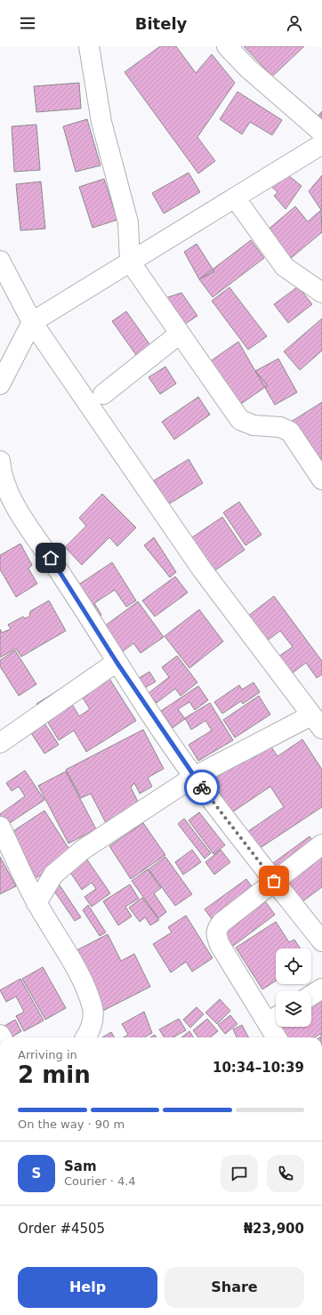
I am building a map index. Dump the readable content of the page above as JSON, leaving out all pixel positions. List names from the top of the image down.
{
  "page": {
    "header": "Bitely",
    "heading": ["2 min", "Arriving in", "10:34–10:39"],
    "panel": [
      "Sam",
      "Courier · 4.4",
      "Order #4505",
      "₦23,900"
    ],
    "bar": "On the way · 90 m",
    "round": "S",
    "buttons": ["Help", "Share"]
  }
}
